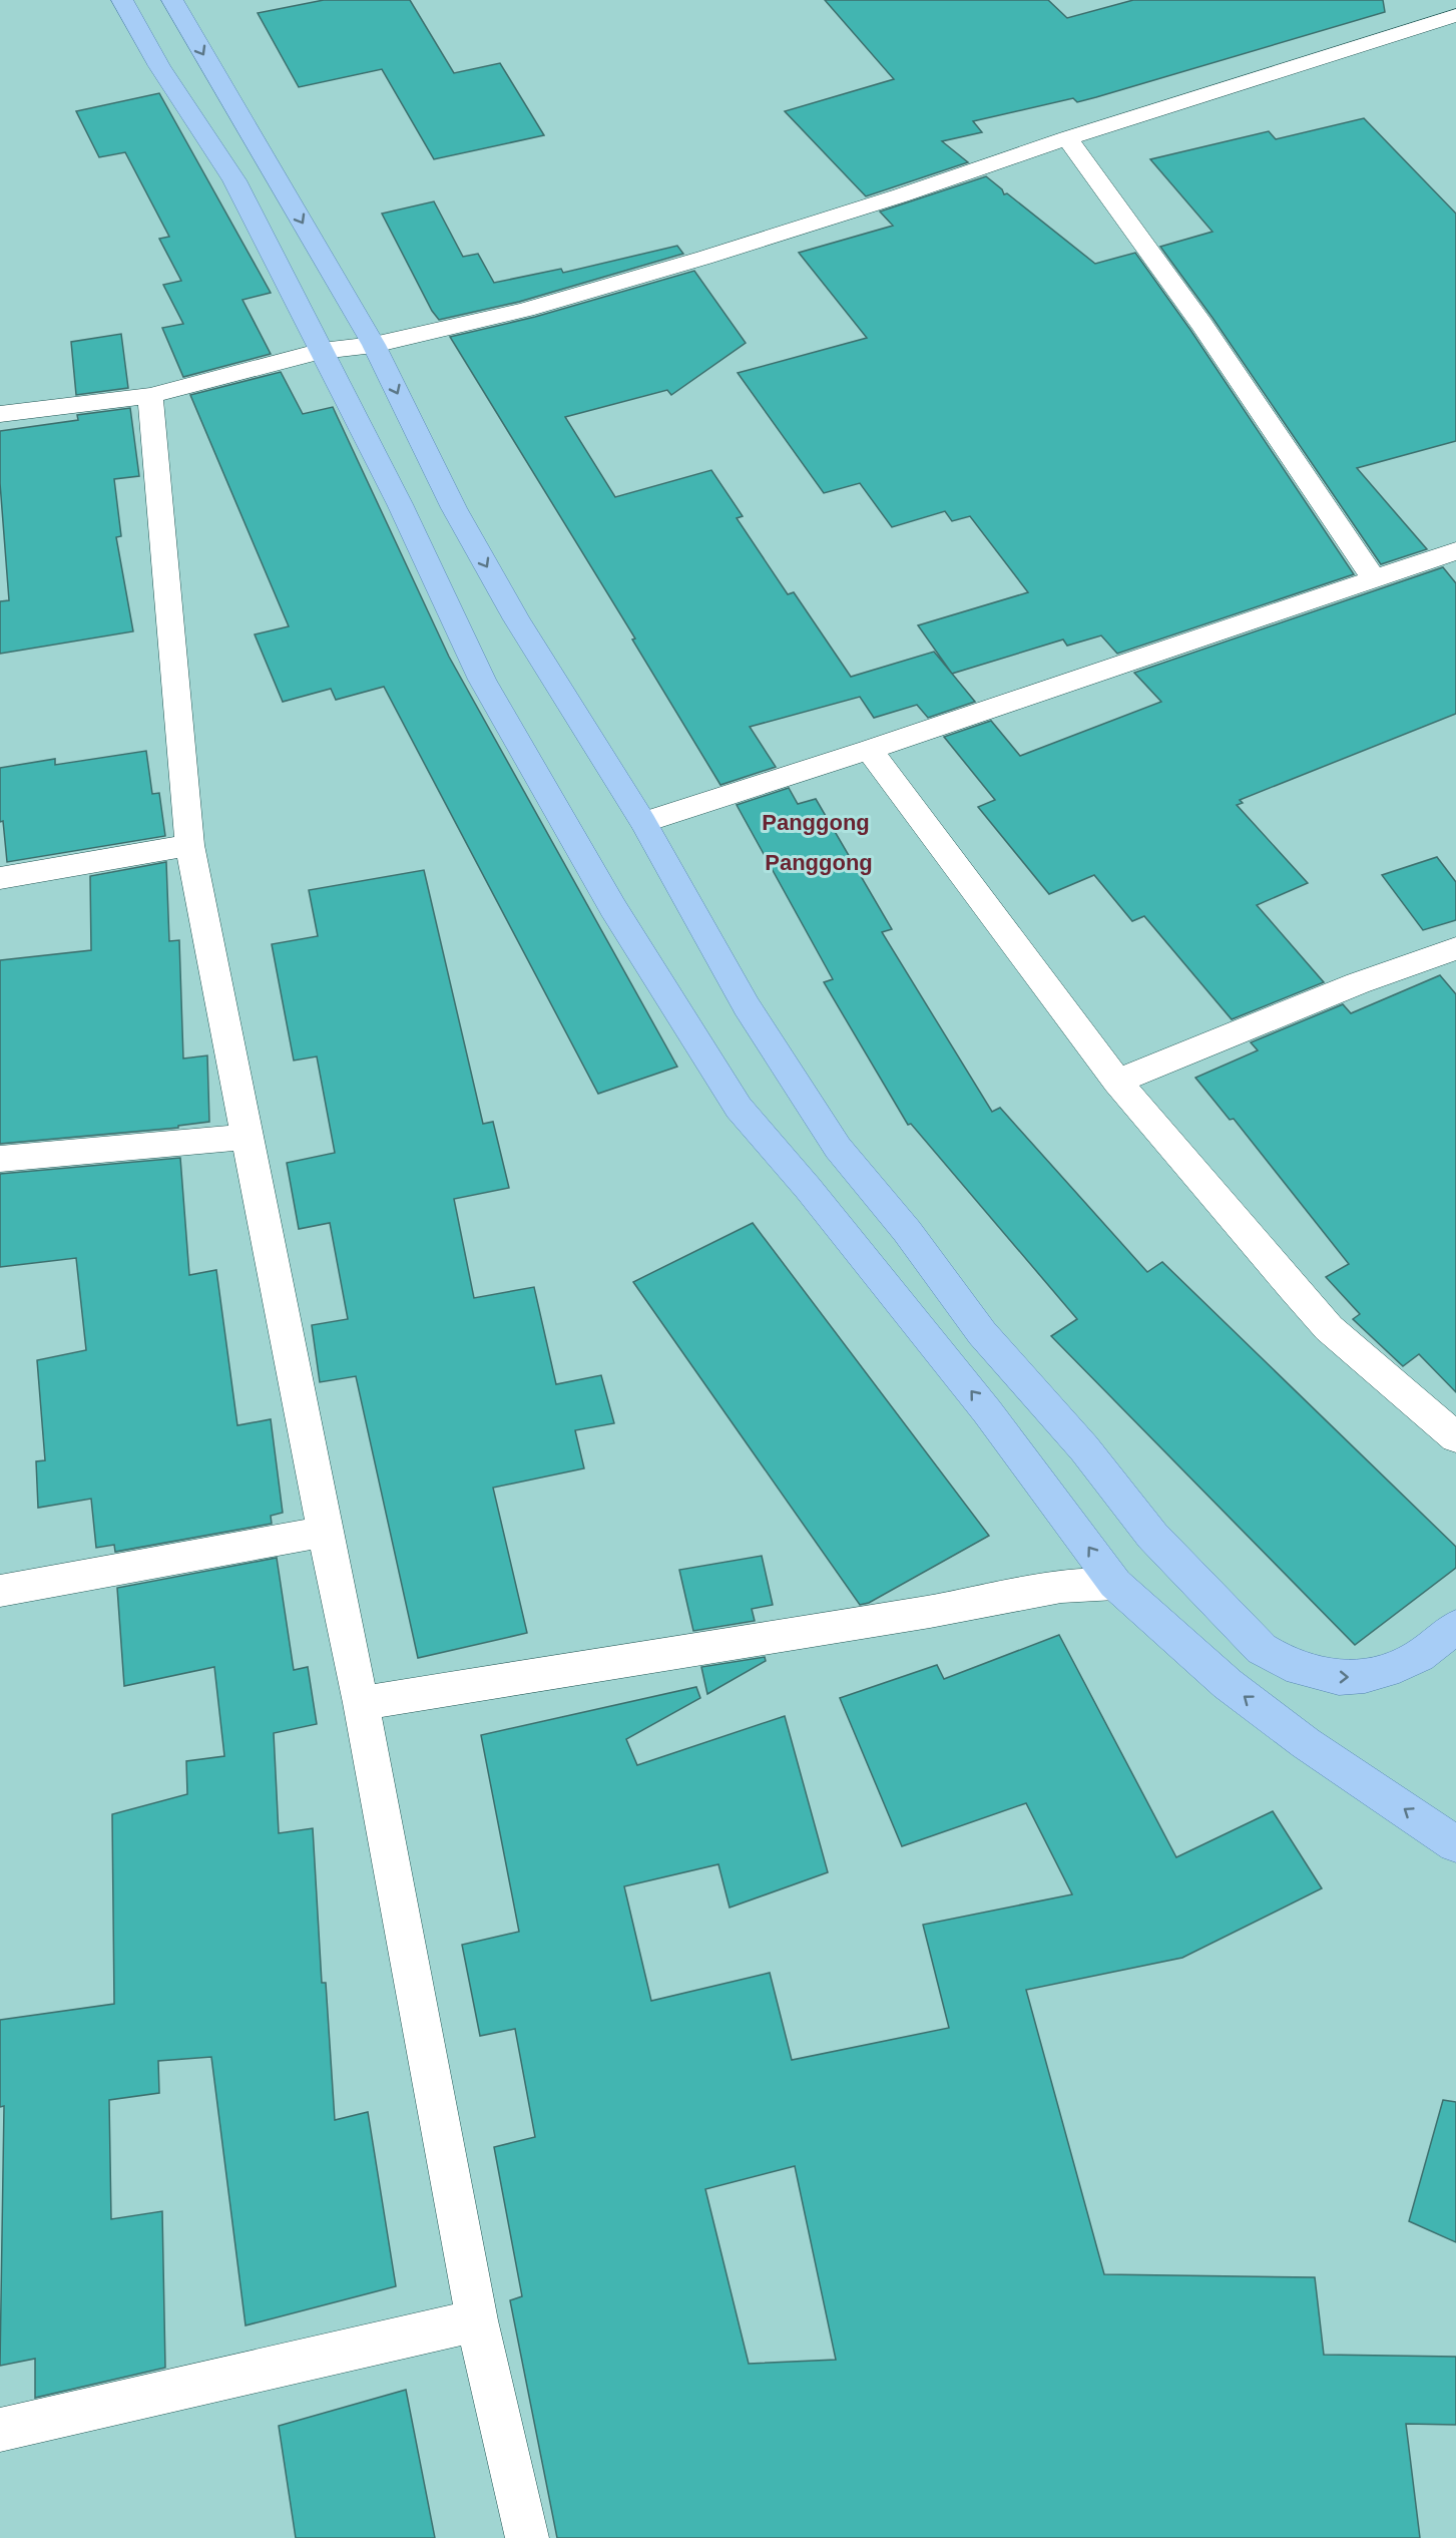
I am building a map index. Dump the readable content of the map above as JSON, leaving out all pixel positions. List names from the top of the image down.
{
  "districts": ["Panggong", "Panggong"]
}
